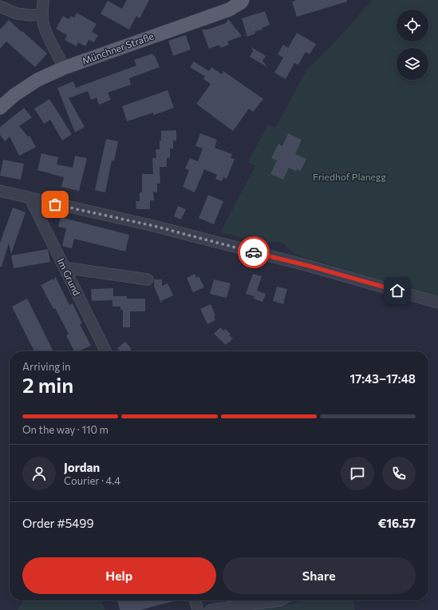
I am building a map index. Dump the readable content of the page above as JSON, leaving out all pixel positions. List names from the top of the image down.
{
  "streets": {
    "main road": ["Münchner Straße"],
    "street": ["Im Grund"]
  },
  "parks": ["Friedhof Planegg"],
  "page": {
    "heading": ["2 min", "Arriving in", "17:43–17:48"],
    "panel": [
      "Jordan",
      "Courier · 4.4",
      "Order #5499",
      "€16.57"
    ],
    "bar": "On the way · 110 m",
    "buttons": ["Help", "Share"]
  }
}
